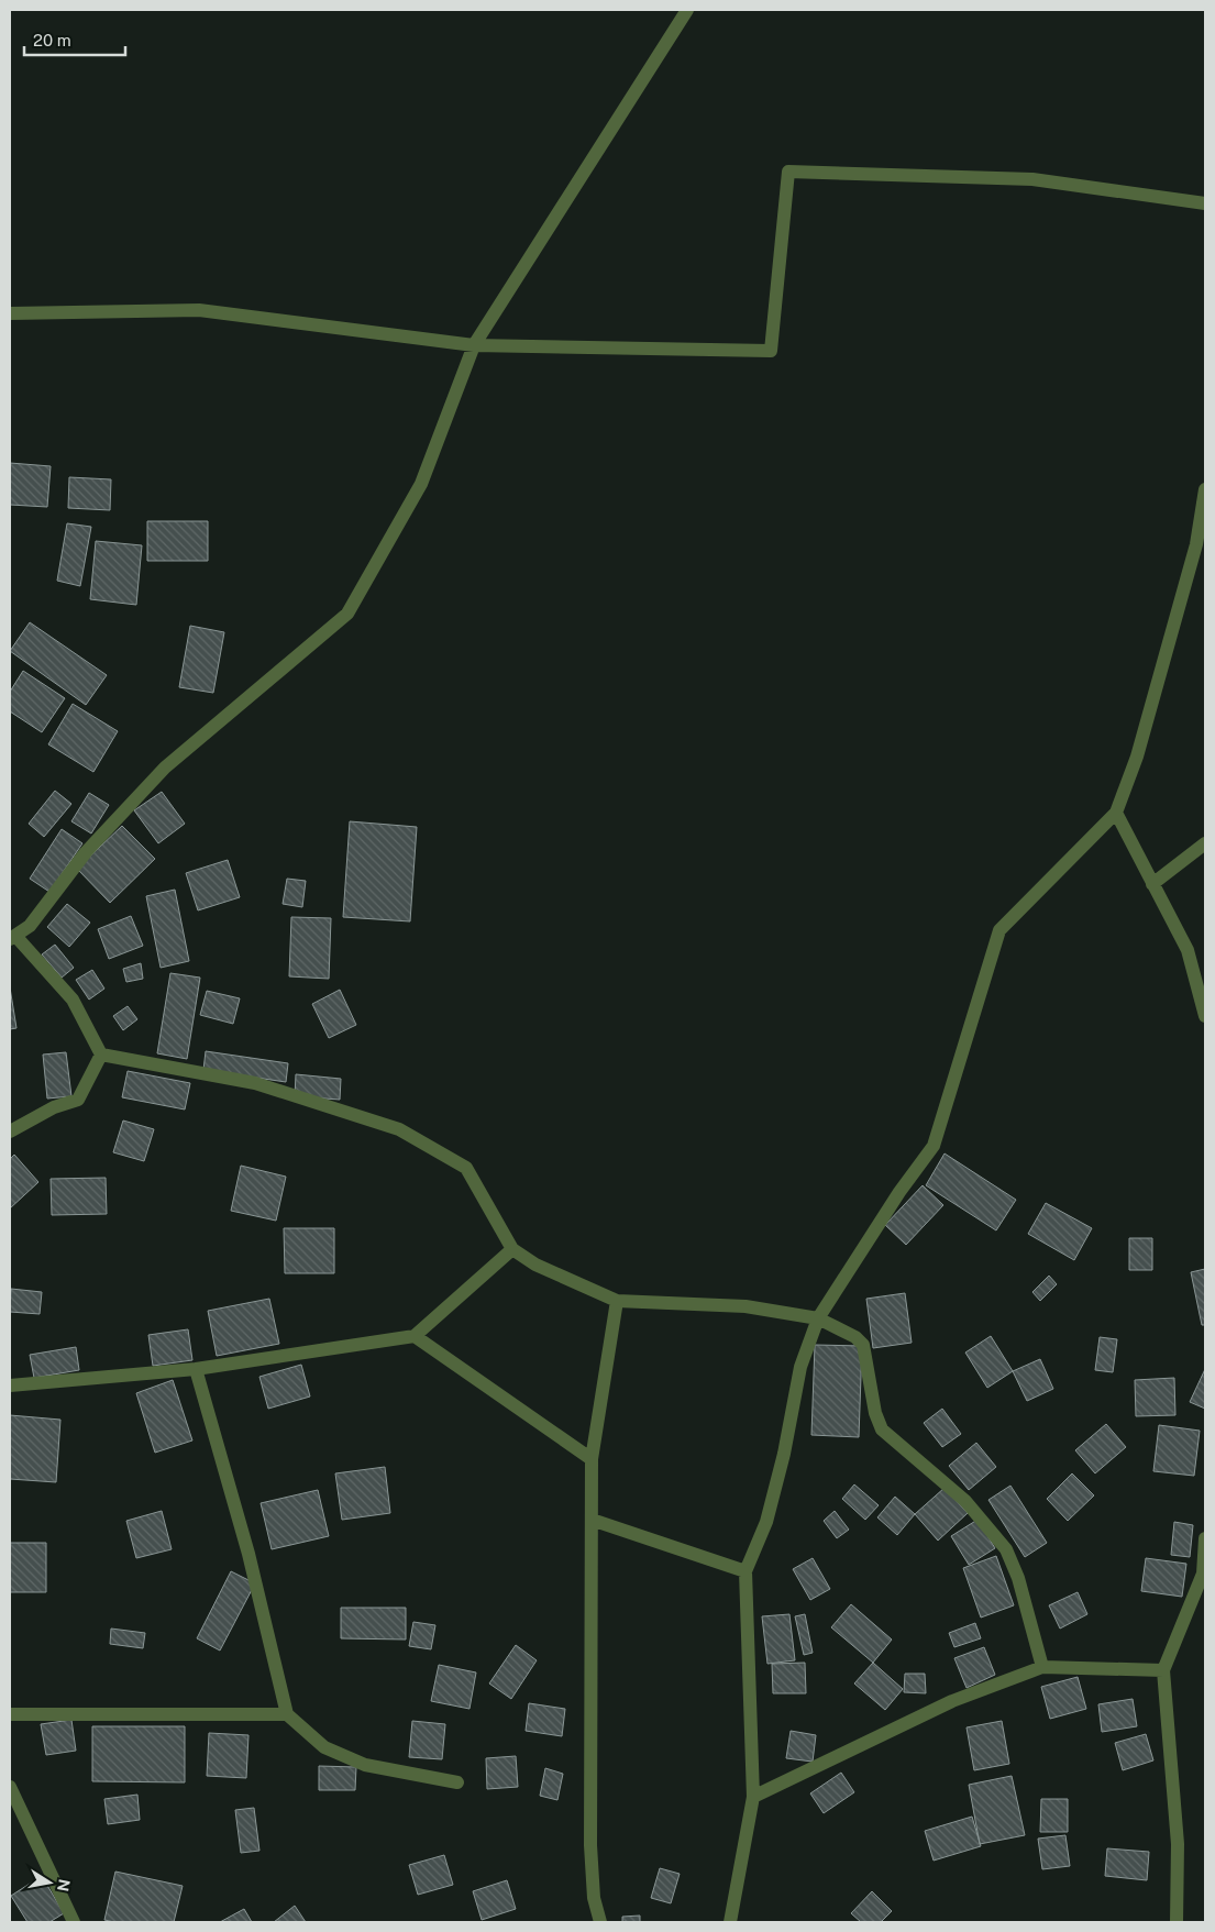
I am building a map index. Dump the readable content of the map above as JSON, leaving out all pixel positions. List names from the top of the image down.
{
  "scale_bar": "20 m",
  "north": "right"
}
